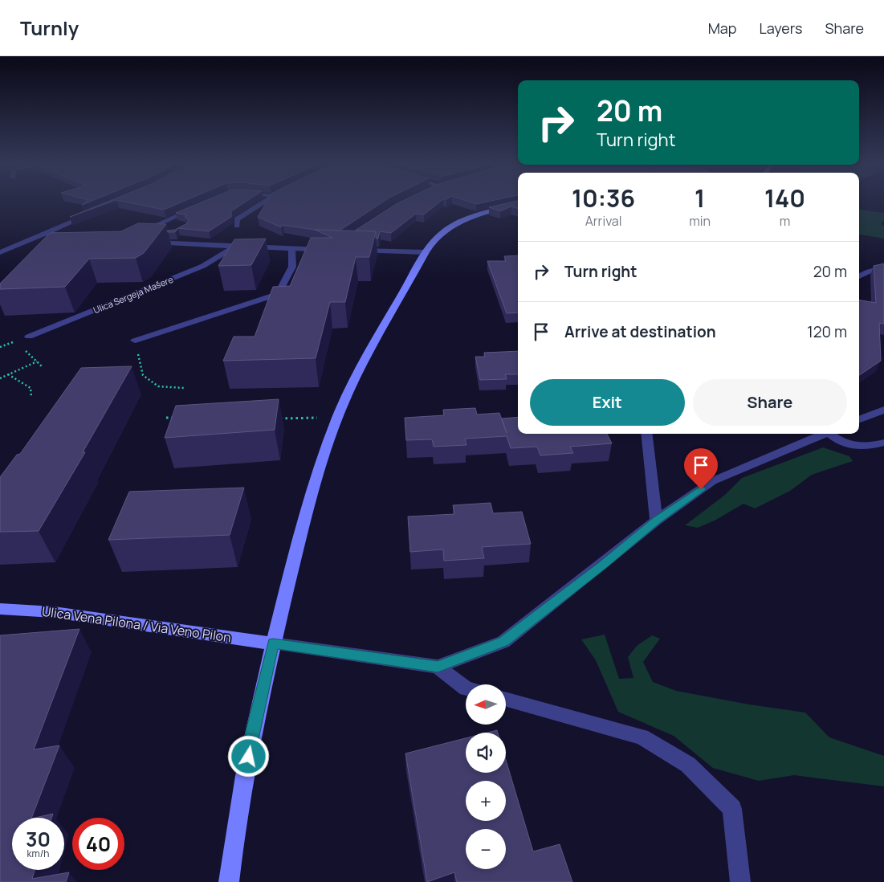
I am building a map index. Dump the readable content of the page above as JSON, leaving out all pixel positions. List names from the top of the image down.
{
  "streets": {
    "street": ["Ulica Sergeja Mašere", "Ulica Vena Pilona / Via Veno Pilon"]
  },
  "north": "left",
  "page": {
    "header": "Turnly",
    "nav": ["Map", "Layers", "Share"],
    "turn": ["20 m", "Turn right"],
    "eta": [
      "10:36",
      "Arrival",
      "1",
      "min",
      "140",
      "m"
    ],
    "list": [
      {
        "name": "Turn right",
        "value": "20 m"
      },
      {
        "name": "Arrive at destination",
        "value": "120 m"
      }
    ],
    "buttons": ["Exit", "Share"],
    "map_buttons": ["+", "−"],
    "speed": "30 km/h",
    "limit": "40"
  }
}
